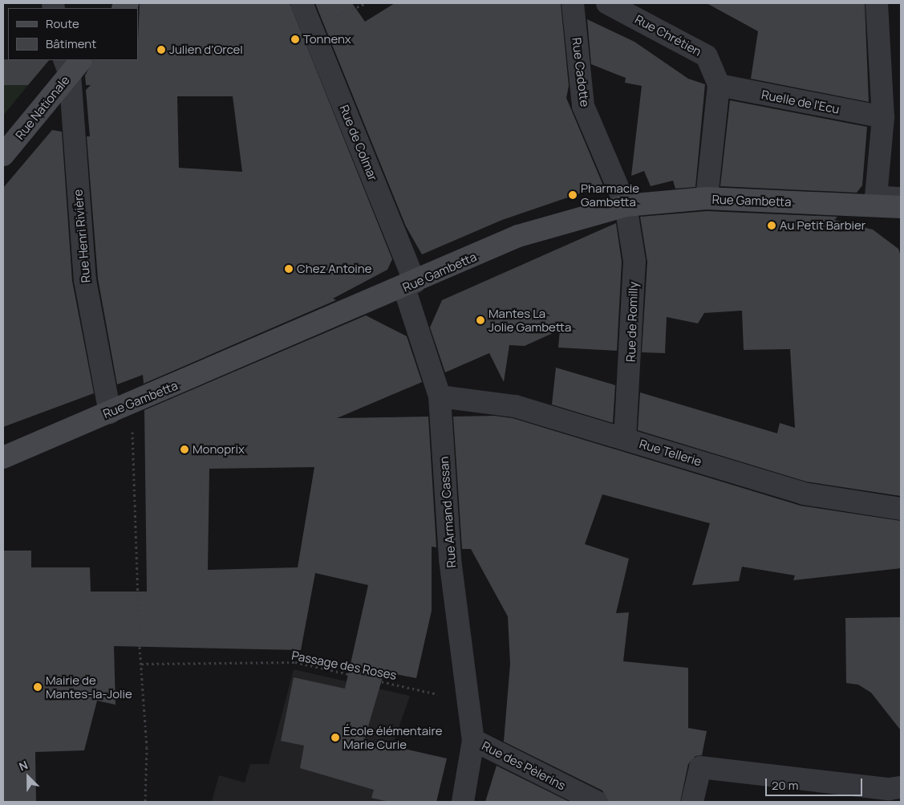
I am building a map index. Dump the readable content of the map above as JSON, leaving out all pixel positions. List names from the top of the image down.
{
  "streets": {
    "main road": ["Rue Nationale", "Rue Gambetta"],
    "street": [
      "Rue Chrétien",
      "Rue Cadotte",
      "Ruelle de l'Ecu",
      "Rue de Colmar",
      "Rue Henri Rivière",
      "Rue de Romilly",
      "Rue Tellerie",
      "Rue Armand Cassan",
      "Rue des Pèlerins"
    ],
    "path": ["Passage des Roses"]
  },
  "crossings": [
    ["Rue Chrétien", "Ruelle de l'Ecu"],
    ["Rue Chrétien", "Rue Gambetta"],
    ["Rue Cadotte", "Rue Gambetta"],
    ["Rue Cadotte", "Rue de Romilly"],
    ["Rue Nationale", "Rue Henri Rivière"],
    ["Rue de Colmar", "Rue Gambetta"],
    ["Rue de Colmar", "Rue Armand Cassan"],
    ["Rue Gambetta", "Rue Henri Rivière"],
    ["Rue Gambetta", "Rue de Romilly"],
    ["Rue Gambetta", "Rue Armand Cassan"],
    ["Rue de Romilly", "Rue Tellerie"],
    ["Rue Tellerie", "Rue Armand Cassan"],
    ["Rue Armand Cassan", "Passage des Roses"],
    ["Rue Armand Cassan", "Rue des Pèlerins"]
  ],
  "places": [
    "Tonnenx",
    "Julien d'Orcel",
    "Pharmacie Gambetta",
    "Au Petit Barbier",
    "Chez Antoine",
    "Mantes La Jolie Gambetta",
    "Monoprix",
    "Mairie de Mantes-la-Jolie",
    "École élémentaire Marie Curie"
  ],
  "legend": ["Route", "Bâtiment"],
  "scale_bar": "20 m",
  "north": "top left"
}
